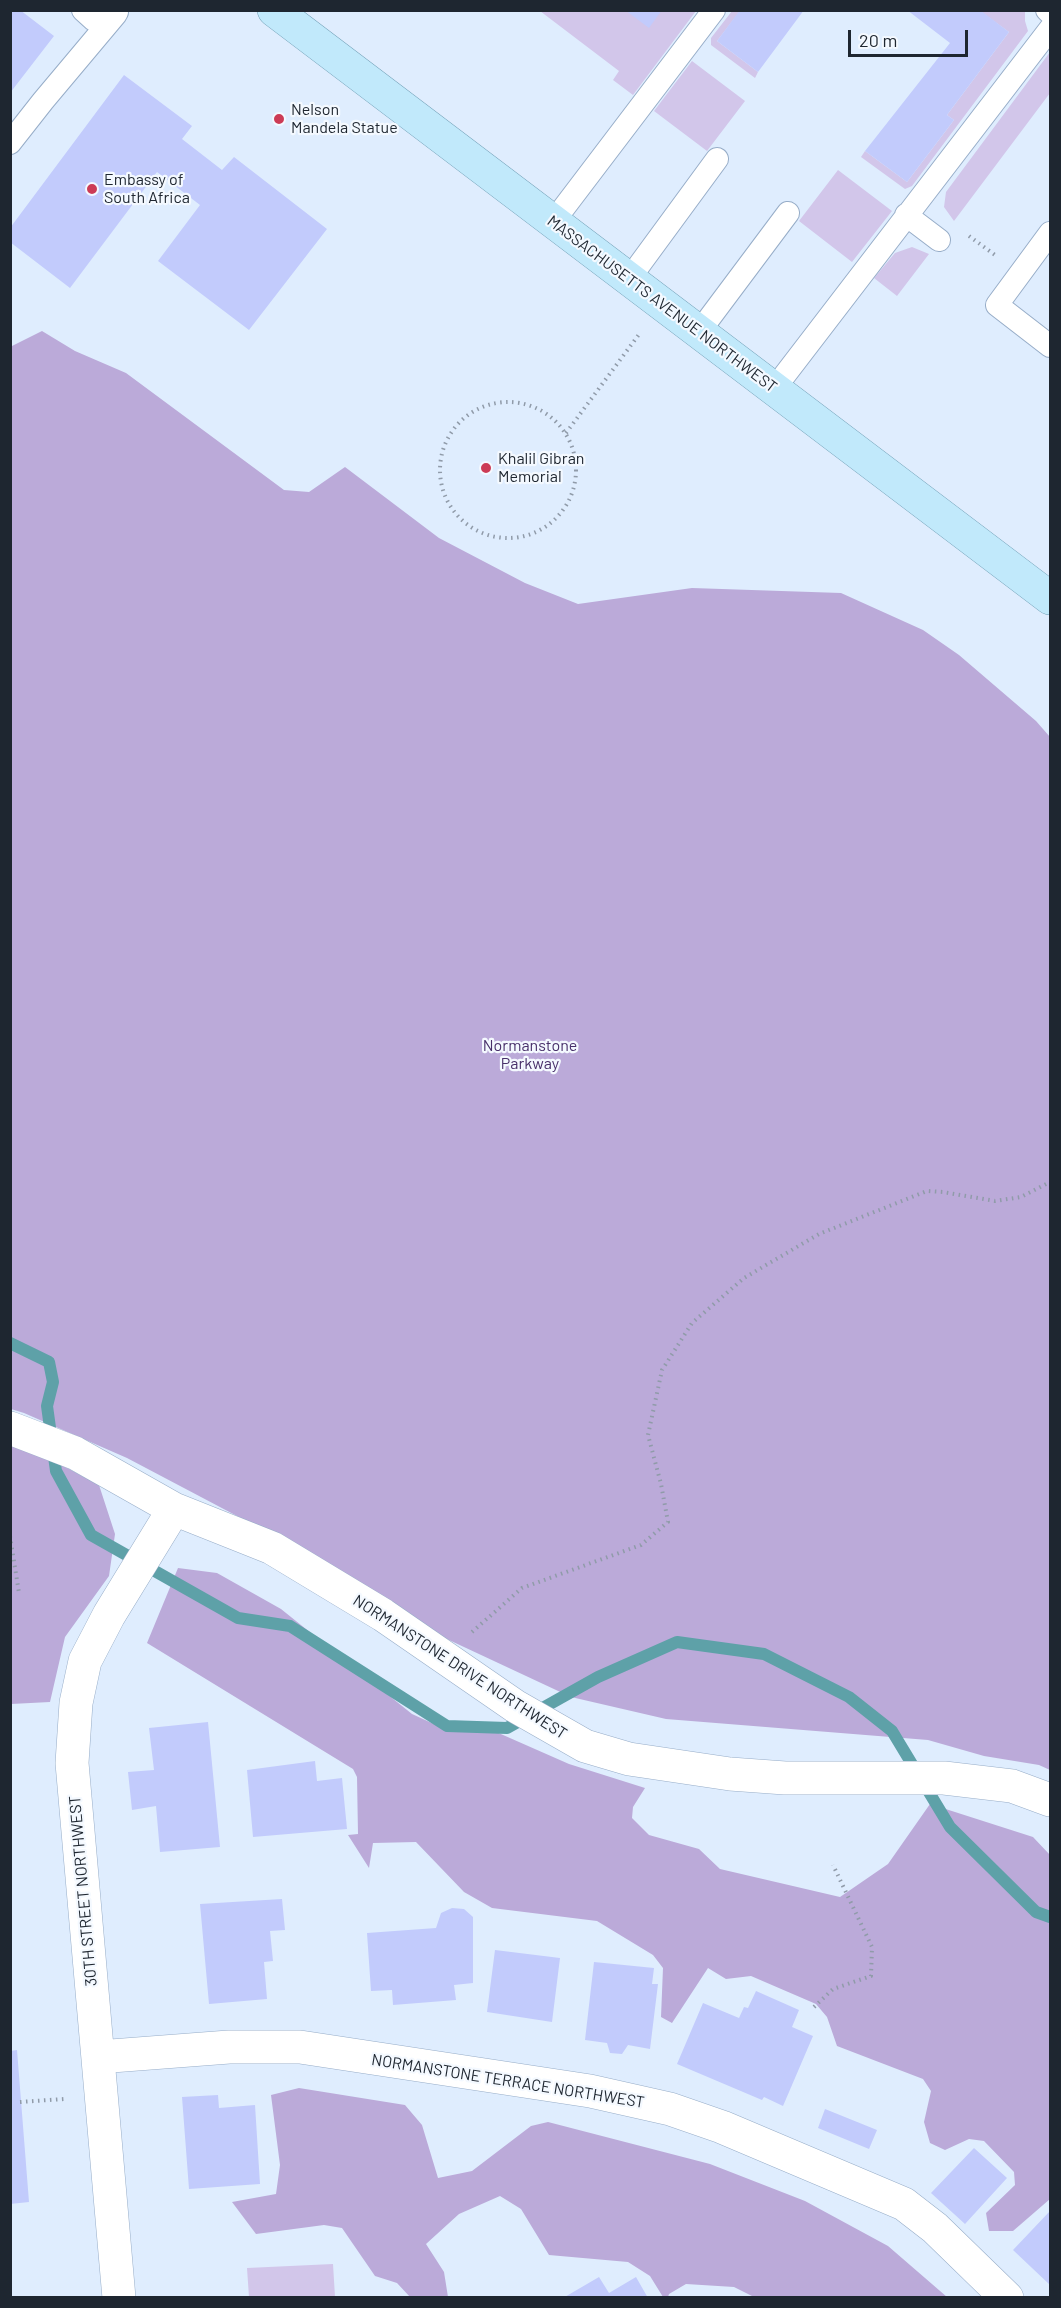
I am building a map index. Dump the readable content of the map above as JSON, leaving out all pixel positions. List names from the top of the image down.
{
  "streets": {
    "main road": ["MASSACHUSETTS AVENUE NORTHWEST"],
    "street": ["NORMANSTONE DRIVE NORTHWEST", "30TH STREET NORTHWEST", "NORMANSTONE TERRACE NORTHWEST"]
  },
  "crossings": [
    ["NORMANSTONE DRIVE NORTHWEST", "30TH STREET NORTHWEST"],
    ["30TH STREET NORTHWEST", "NORMANSTONE TERRACE NORTHWEST"]
  ],
  "parks": ["Normanstone Parkway"],
  "places": ["Nelson Mandela Statue", "Embassy of South Africa", "Khalil Gibran Memorial"],
  "scale_bar": "20 m"
}
